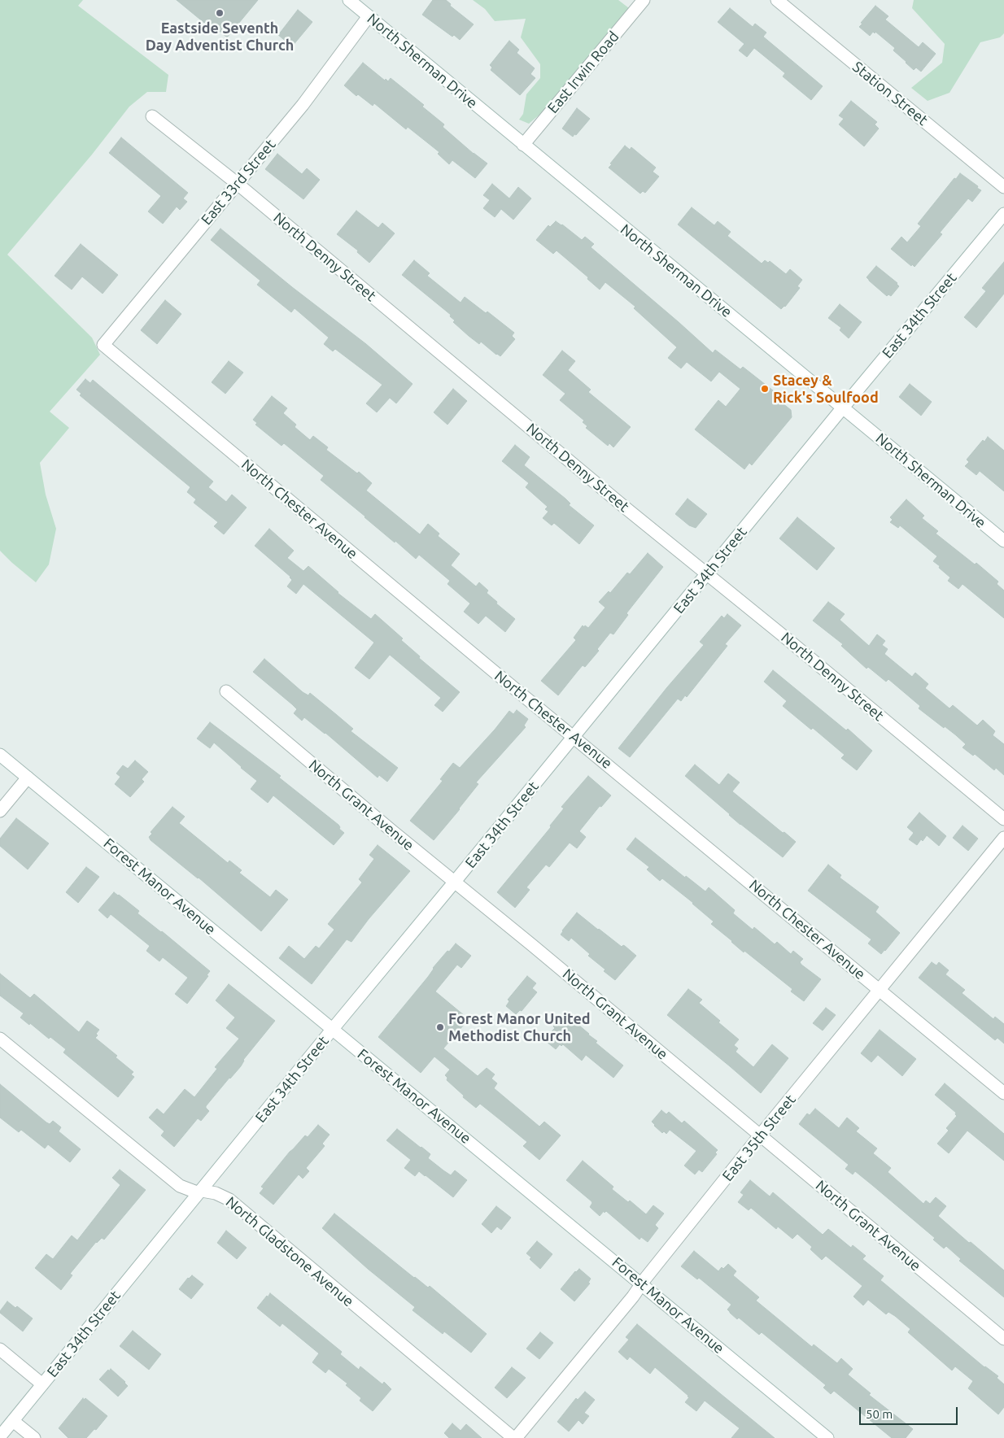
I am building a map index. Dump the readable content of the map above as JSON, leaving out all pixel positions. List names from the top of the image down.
{
  "streets": {
    "street": [
      "North Sherman Drive",
      "East Irwin Road",
      "Station Street",
      "East 33rd Street",
      "North Denny Street",
      "East 34th Street",
      "North Chester Avenue",
      "North Grant Avenue",
      "Forest Manor Avenue",
      "East 35th Street",
      "North Gladstone Avenue"
    ]
  },
  "crossings": [
    ["North Sherman Drive", "East Irwin Road"],
    ["North Sherman Drive", "East 33rd Street"],
    ["North Sherman Drive", "East 34th Street"],
    ["East 33rd Street", "North Denny Street"],
    ["East 33rd Street", "North Chester Avenue"],
    ["North Denny Street", "East 34th Street"],
    ["East 34th Street", "North Chester Avenue"],
    ["East 34th Street", "North Grant Avenue"],
    ["East 34th Street", "Forest Manor Avenue"],
    ["East 34th Street", "North Gladstone Avenue"],
    ["North Chester Avenue", "East 35th Street"],
    ["North Grant Avenue", "East 35th Street"],
    ["Forest Manor Avenue", "East 35th Street"],
    ["East 35th Street", "North Gladstone Avenue"]
  ],
  "places": ["Eastside Seventh Day Adventist Church", "Stacey & Rick's Soulfood", "Forest Manor United Methodist Church"],
  "scale_bar": "50 m"
}
